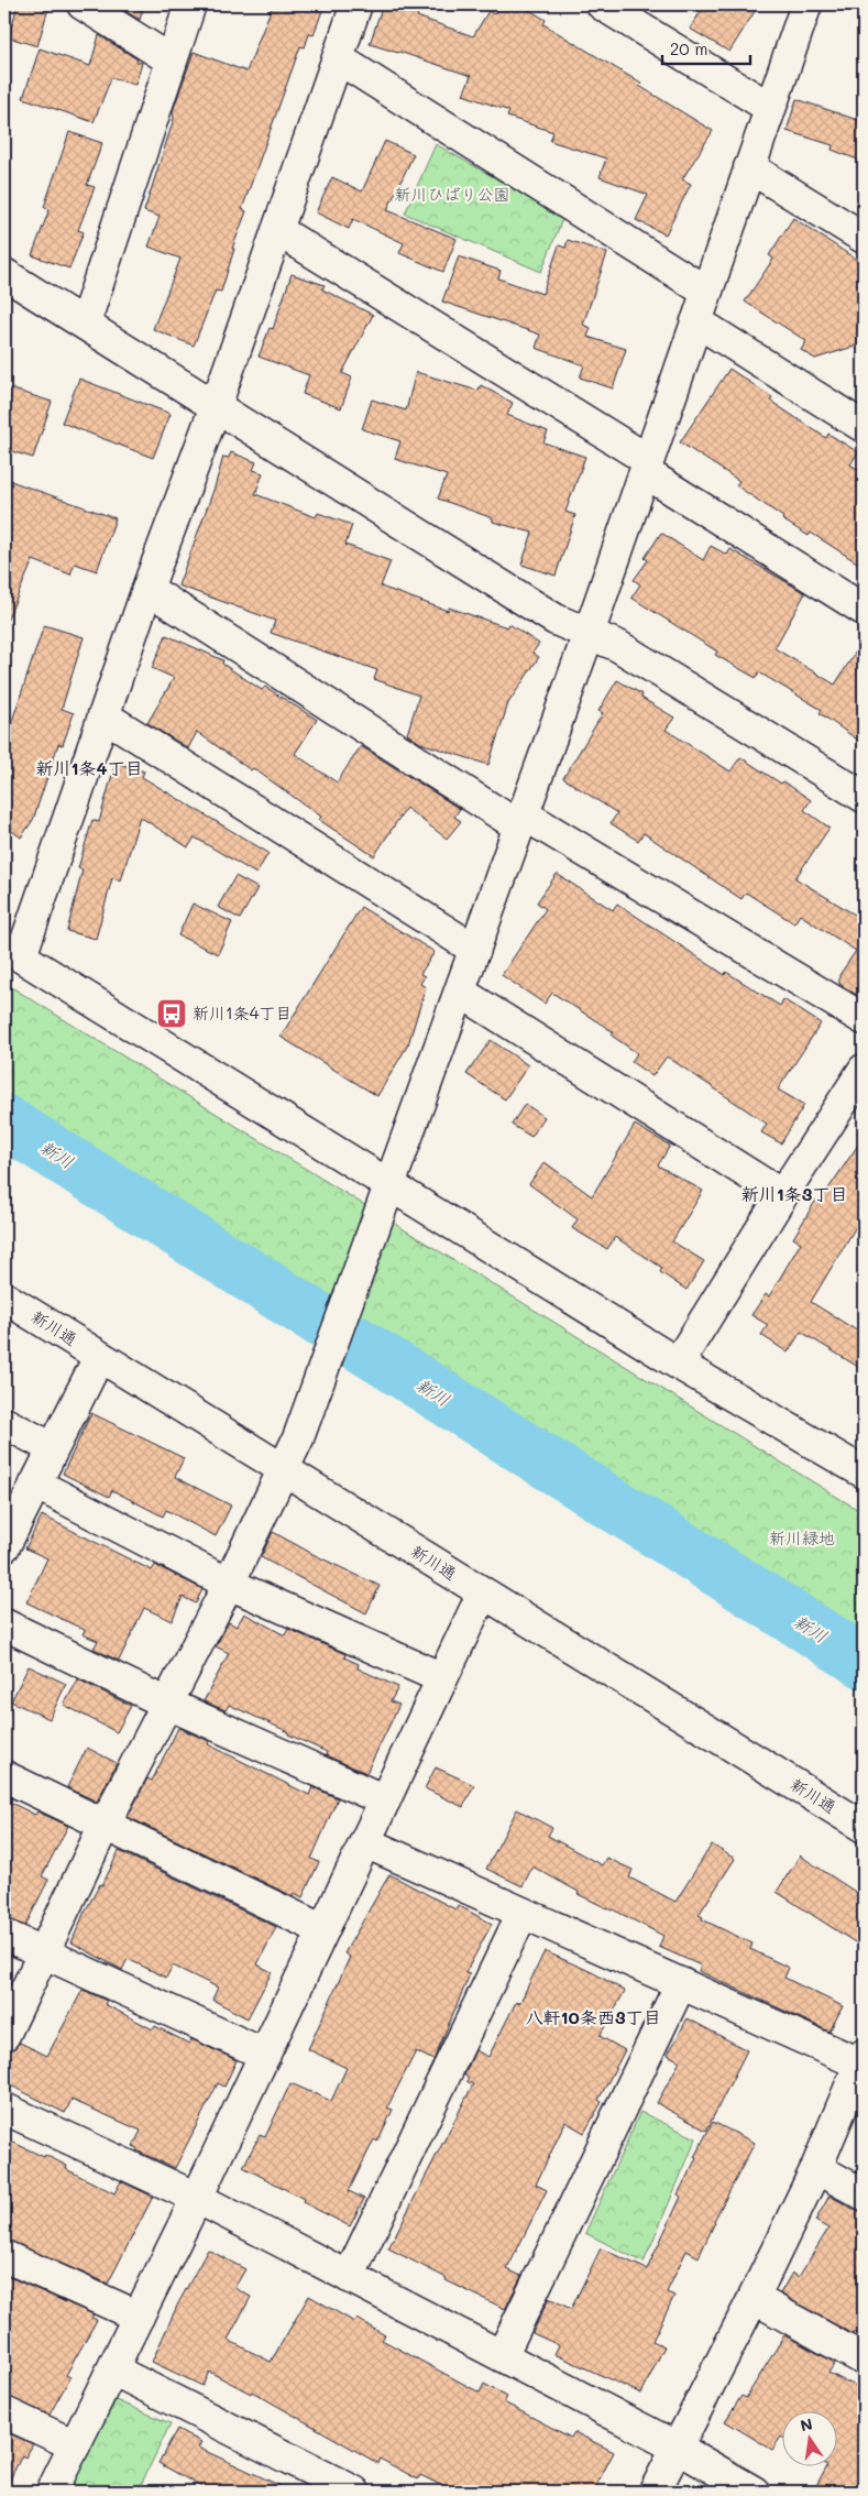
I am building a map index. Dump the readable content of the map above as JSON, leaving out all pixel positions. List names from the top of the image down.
{
  "streets": {
    "street": ["新川通"]
  },
  "districts": ["新川1条4丁目", "新川1条3丁目", "八軒10条西3丁目"],
  "water": ["新川"],
  "parks": ["新川ひばり公園", "新川緑地"],
  "places": {
    "bus stop": ["新川1条4丁目"]
  },
  "scale_bar": "20 m",
  "north": "top"
}
